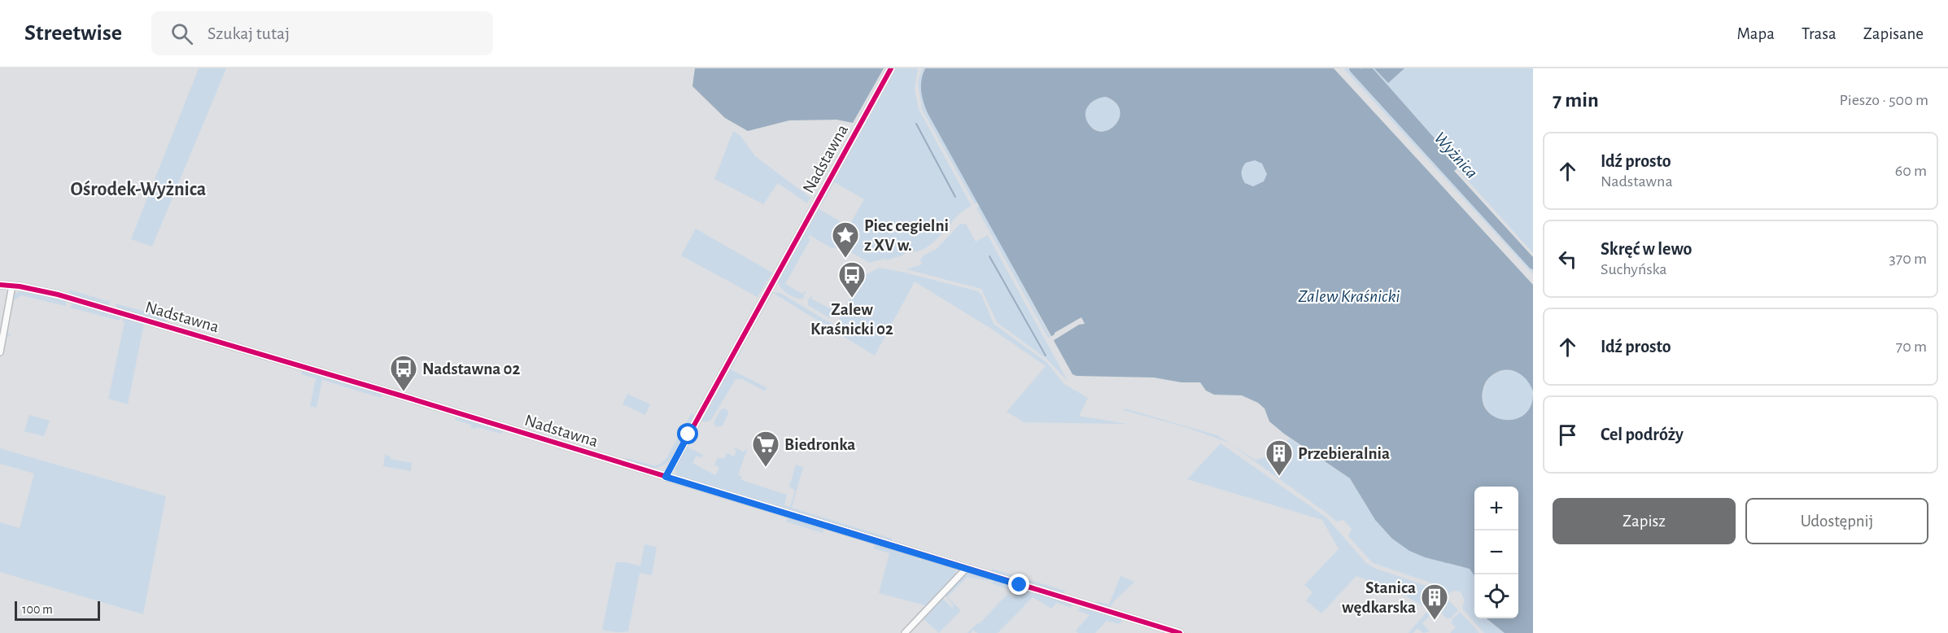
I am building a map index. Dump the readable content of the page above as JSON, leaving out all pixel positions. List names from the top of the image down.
{
  "streets": {
    "street": ["Nadstawna"]
  },
  "districts": ["Ośrodek-Wyżnica"],
  "water": ["Wyżnica", "Zalew Kraśnicki"],
  "places": {
    "place": ["Piec cegielni z XV w."],
    "bus stop": ["Zalew Kraśnicki 02", "Nadstawna 02"],
    "supermarket": ["Biedronka"],
    "building": ["Przebieralnia", "Stanica wędkarska"]
  },
  "scale_bar": "100 m",
  "page": {
    "header": "Streetwise",
    "search": "Szukaj tutaj",
    "nav": ["Mapa", "Trasa", "Zapisane"],
    "heading": ["7 min", "Pieszo · 500 m"],
    "list": [
      ["Idź prosto", "Nadstawna", "60 m"],
      ["Skręć w lewo", "Suchyńska", "370 m"],
      ["Idź prosto", "70 m"],
      "Cel podróży"
    ],
    "buttons": ["Zapisz", "Udostępnij"],
    "map_buttons": ["+", "−"],
    "scale": "100 m"
  }
}
